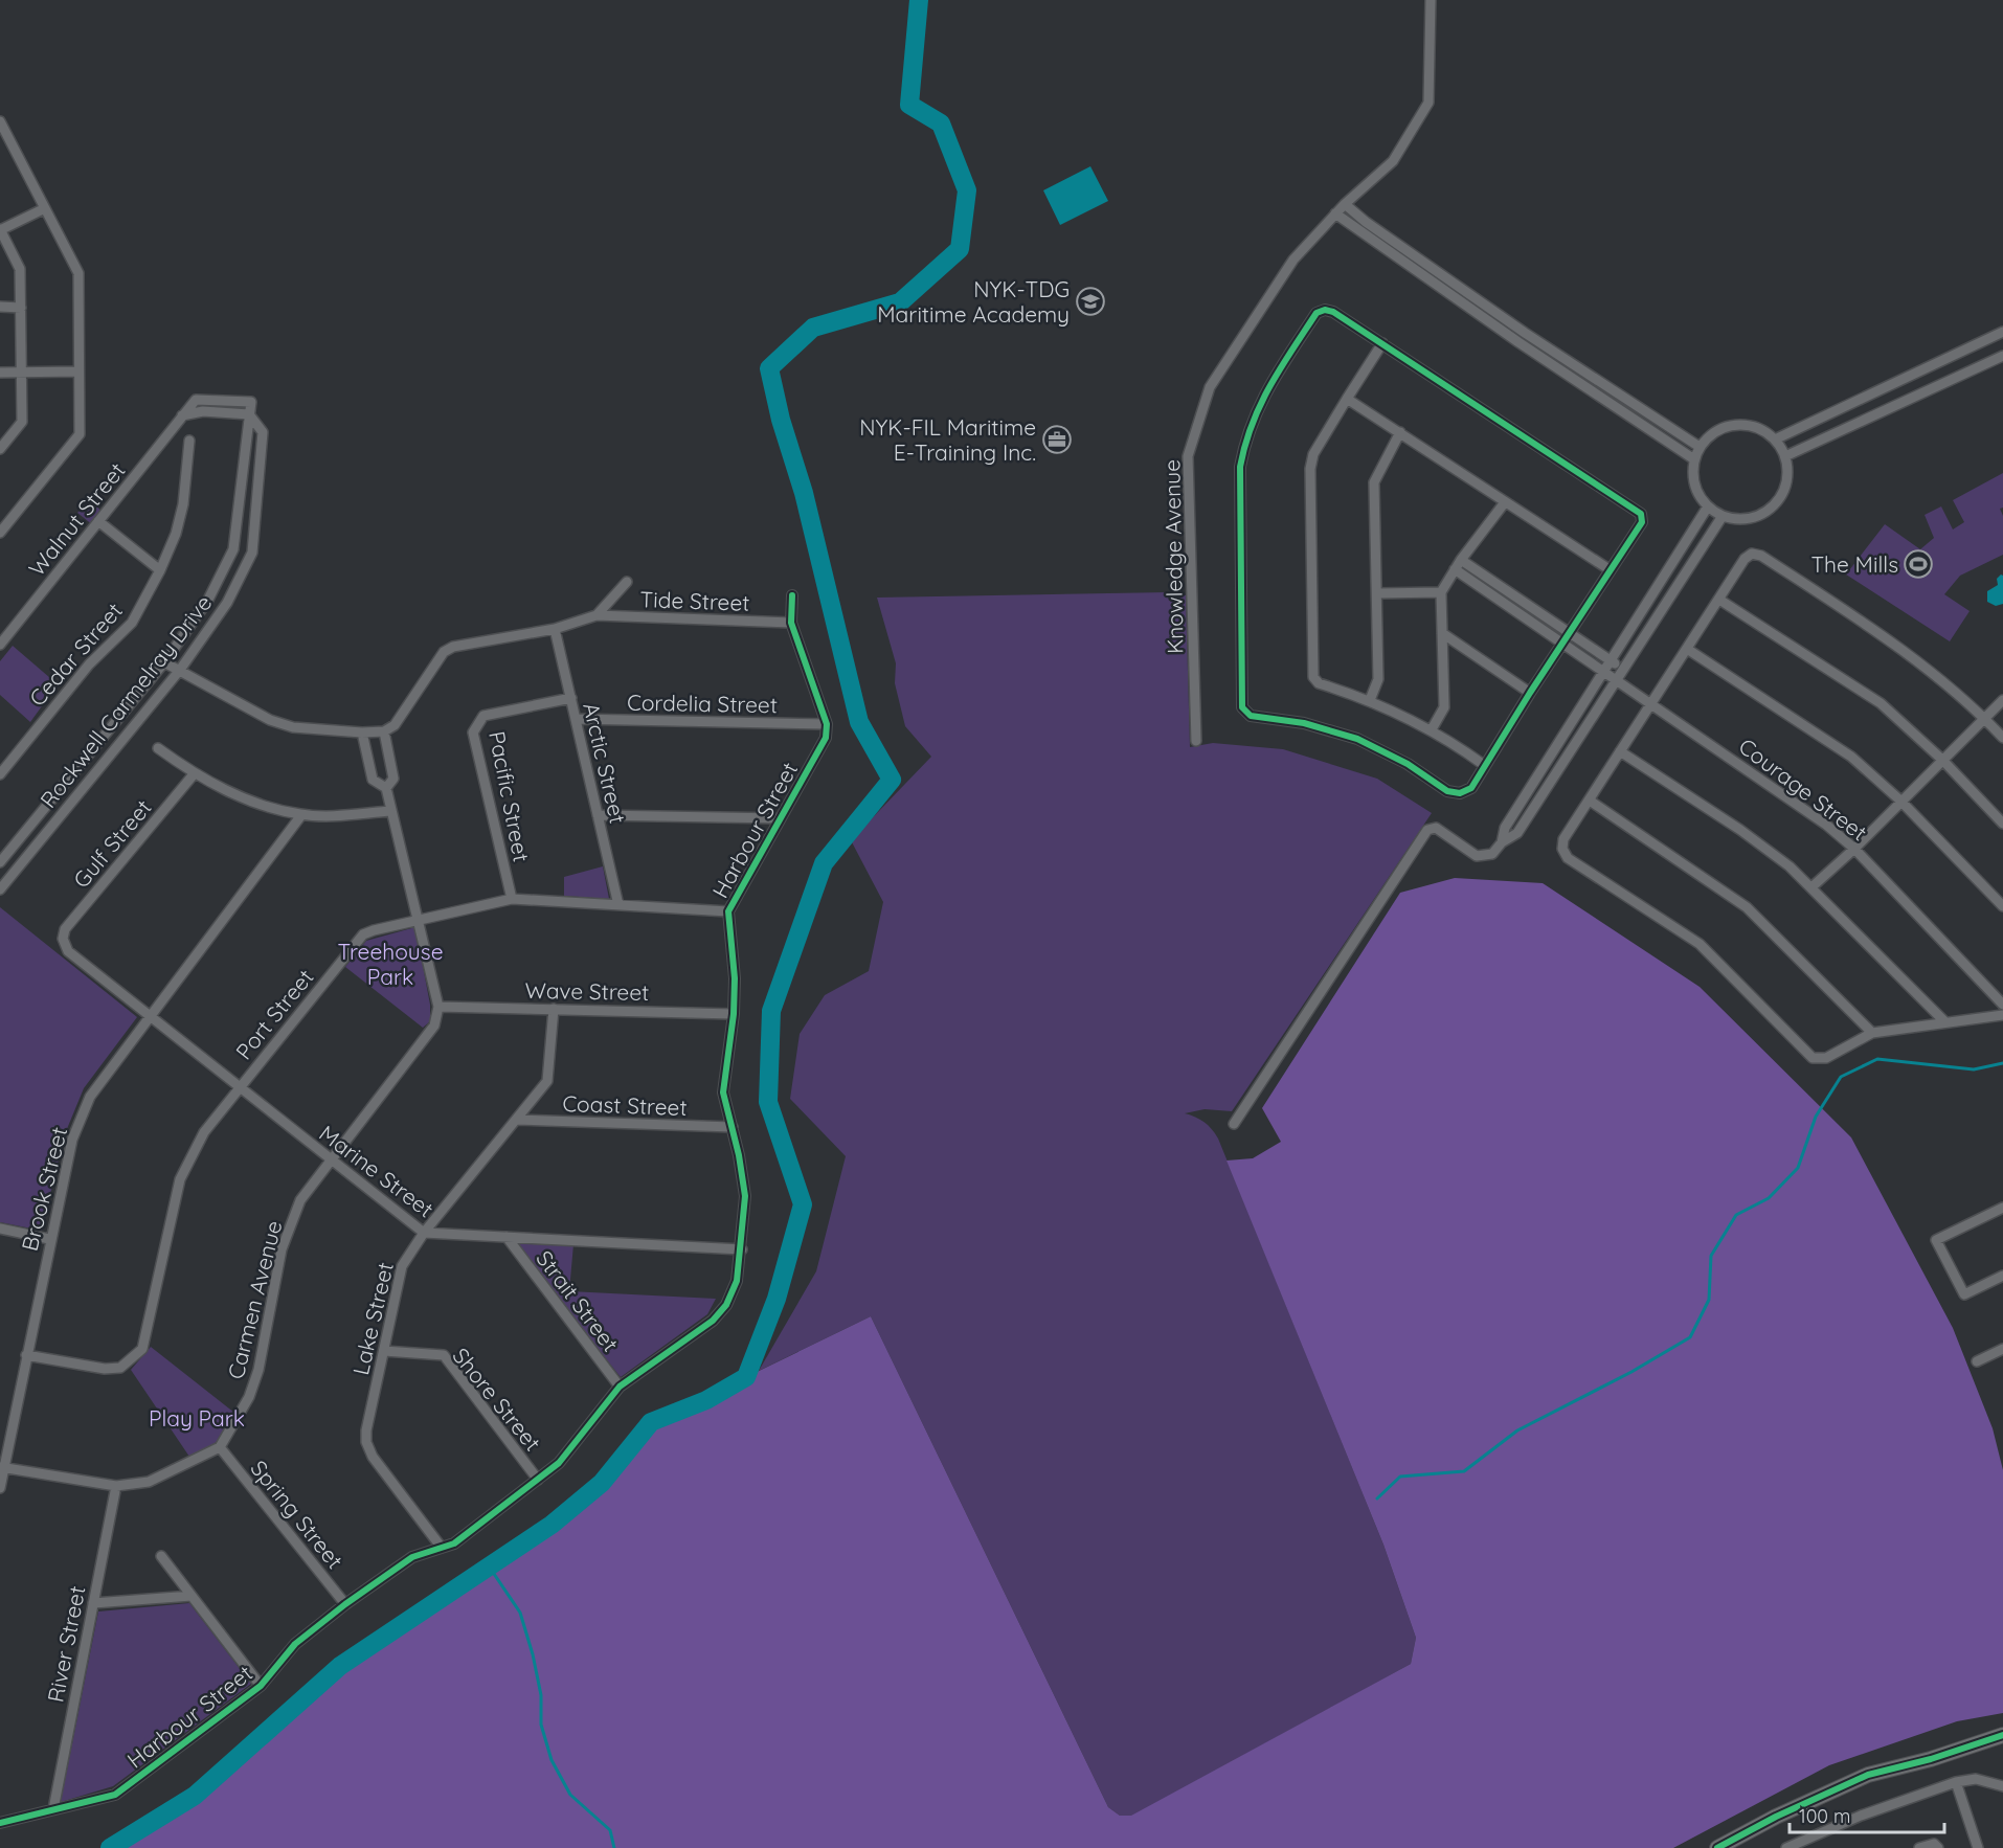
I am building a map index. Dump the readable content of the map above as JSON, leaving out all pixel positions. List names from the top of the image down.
{
  "streets": {
    "street": [
      "Walnut Street",
      "Knowledge Avenue",
      "Tide Street",
      "Cedar Street",
      "Rockwell Carmelray Drive",
      "Cordelia Street",
      "Arctic Street",
      "Courage Street",
      "Pacific Street",
      "Harbour Street",
      "Gulf Street",
      "Wave Street",
      "Port Street",
      "Coast Street",
      "Marine Street",
      "Brook Street",
      "Carmen Avenue",
      "Strait Street",
      "Lake Street",
      "Shore Street",
      "Spring Street",
      "River Street"
    ]
  },
  "crossings": [
    ["Walnut Street", "Rockwell Carmelray Drive"],
    ["Cordelia Street", "Arctic Street"],
    ["Cordelia Street", "Harbour Street"],
    ["Arctic Street", "Pacific Street"],
    ["Arctic Street", "Port Street"],
    ["Pacific Street", "Port Street"],
    ["Harbour Street", "Wave Street"],
    ["Harbour Street", "Port Street"],
    ["Harbour Street", "Coast Street"],
    ["Harbour Street", "Marine Street"],
    ["Harbour Street", "Strait Street"],
    ["Harbour Street", "Lake Street"],
    ["Harbour Street", "Shore Street"],
    ["Harbour Street", "Spring Street"],
    ["Harbour Street", "River Street"],
    ["Gulf Street", "Marine Street"],
    ["Wave Street", "Carmen Avenue"],
    ["Wave Street", "Lake Street"],
    ["Port Street", "Marine Street"],
    ["Port Street", "Brook Street"],
    ["Coast Street", "Lake Street"],
    ["Marine Street", "Brook Street"],
    ["Marine Street", "Carmen Avenue"],
    ["Marine Street", "Strait Street"],
    ["Marine Street", "Lake Street"],
    ["Carmen Avenue", "Spring Street"],
    ["Lake Street", "Shore Street"]
  ],
  "parks": ["Treehouse Park", "Play Park"],
  "places": {
    "school or university": ["NYK-TDG Maritime Academy"],
    "office": ["NYK-FIL Maritime E-Training Inc."],
    "sports": ["The Mills"]
  },
  "scale_bar": "100 m"
}
